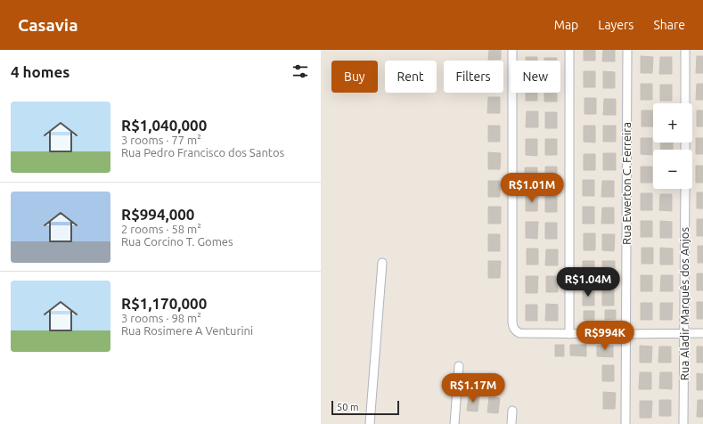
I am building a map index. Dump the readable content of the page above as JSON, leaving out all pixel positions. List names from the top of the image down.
{
  "streets": {
    "street": ["Rua Ewerton C. Ferreira", "Rua Aladir Marquês dos Anjos"]
  },
  "scale_bar": "50 m",
  "page": {
    "header": "Casavia",
    "nav": ["Map", "Layers", "Share"],
    "heading": "4 homes",
    "chip": [
      "Buy",
      "Rent",
      "Filters",
      "New"
    ],
    "list": [
      {
        "name": "R$1,040,000",
        "note": "3 rooms · 77 m² · Rua Pedro Francisco dos Santos"
      },
      {
        "name": "R$994,000",
        "note": "2 rooms · 58 m² · Rua Corcino T. Gomes"
      },
      {
        "name": "R$1,170,000",
        "note": "3 rooms · 98 m² · Rua Rosimere A Venturini"
      }
    ],
    "map_buttons": ["+", "−"],
    "price": [
      "R$1.01M",
      "R$1.04M",
      "R$994K",
      "R$1.17M"
    ],
    "scale": "50 m"
  }
}
